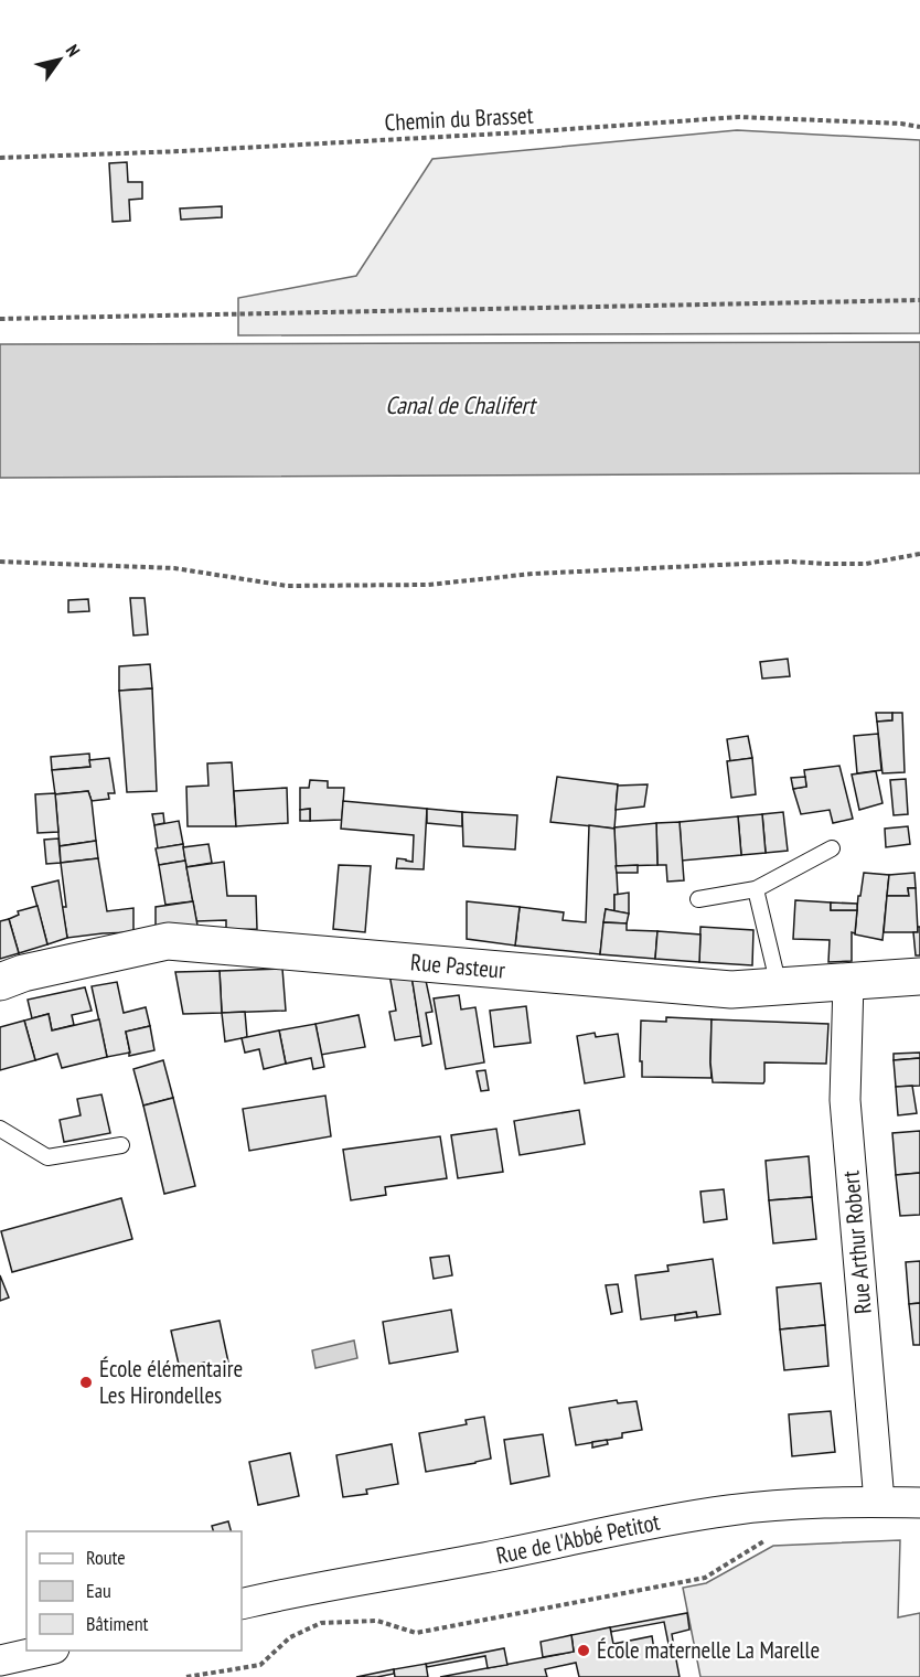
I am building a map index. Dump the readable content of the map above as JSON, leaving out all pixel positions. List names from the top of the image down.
{
  "streets": {
    "street": ["Rue Pasteur", "Rue Arthur Robert", "Rue de l'Abbé Petitot"],
    "path": ["Chemin du Brasset"]
  },
  "crossings": [
    ["Rue Pasteur", "Rue Arthur Robert"],
    ["Rue Arthur Robert", "Rue de l'Abbé Petitot"]
  ],
  "water": ["Canal de Chalifert"],
  "places": ["École élémentaire Les Hirondelles", "École maternelle La Marelle"],
  "legend": ["Route", "Eau", "Bâtiment"],
  "north": "top right"
}
